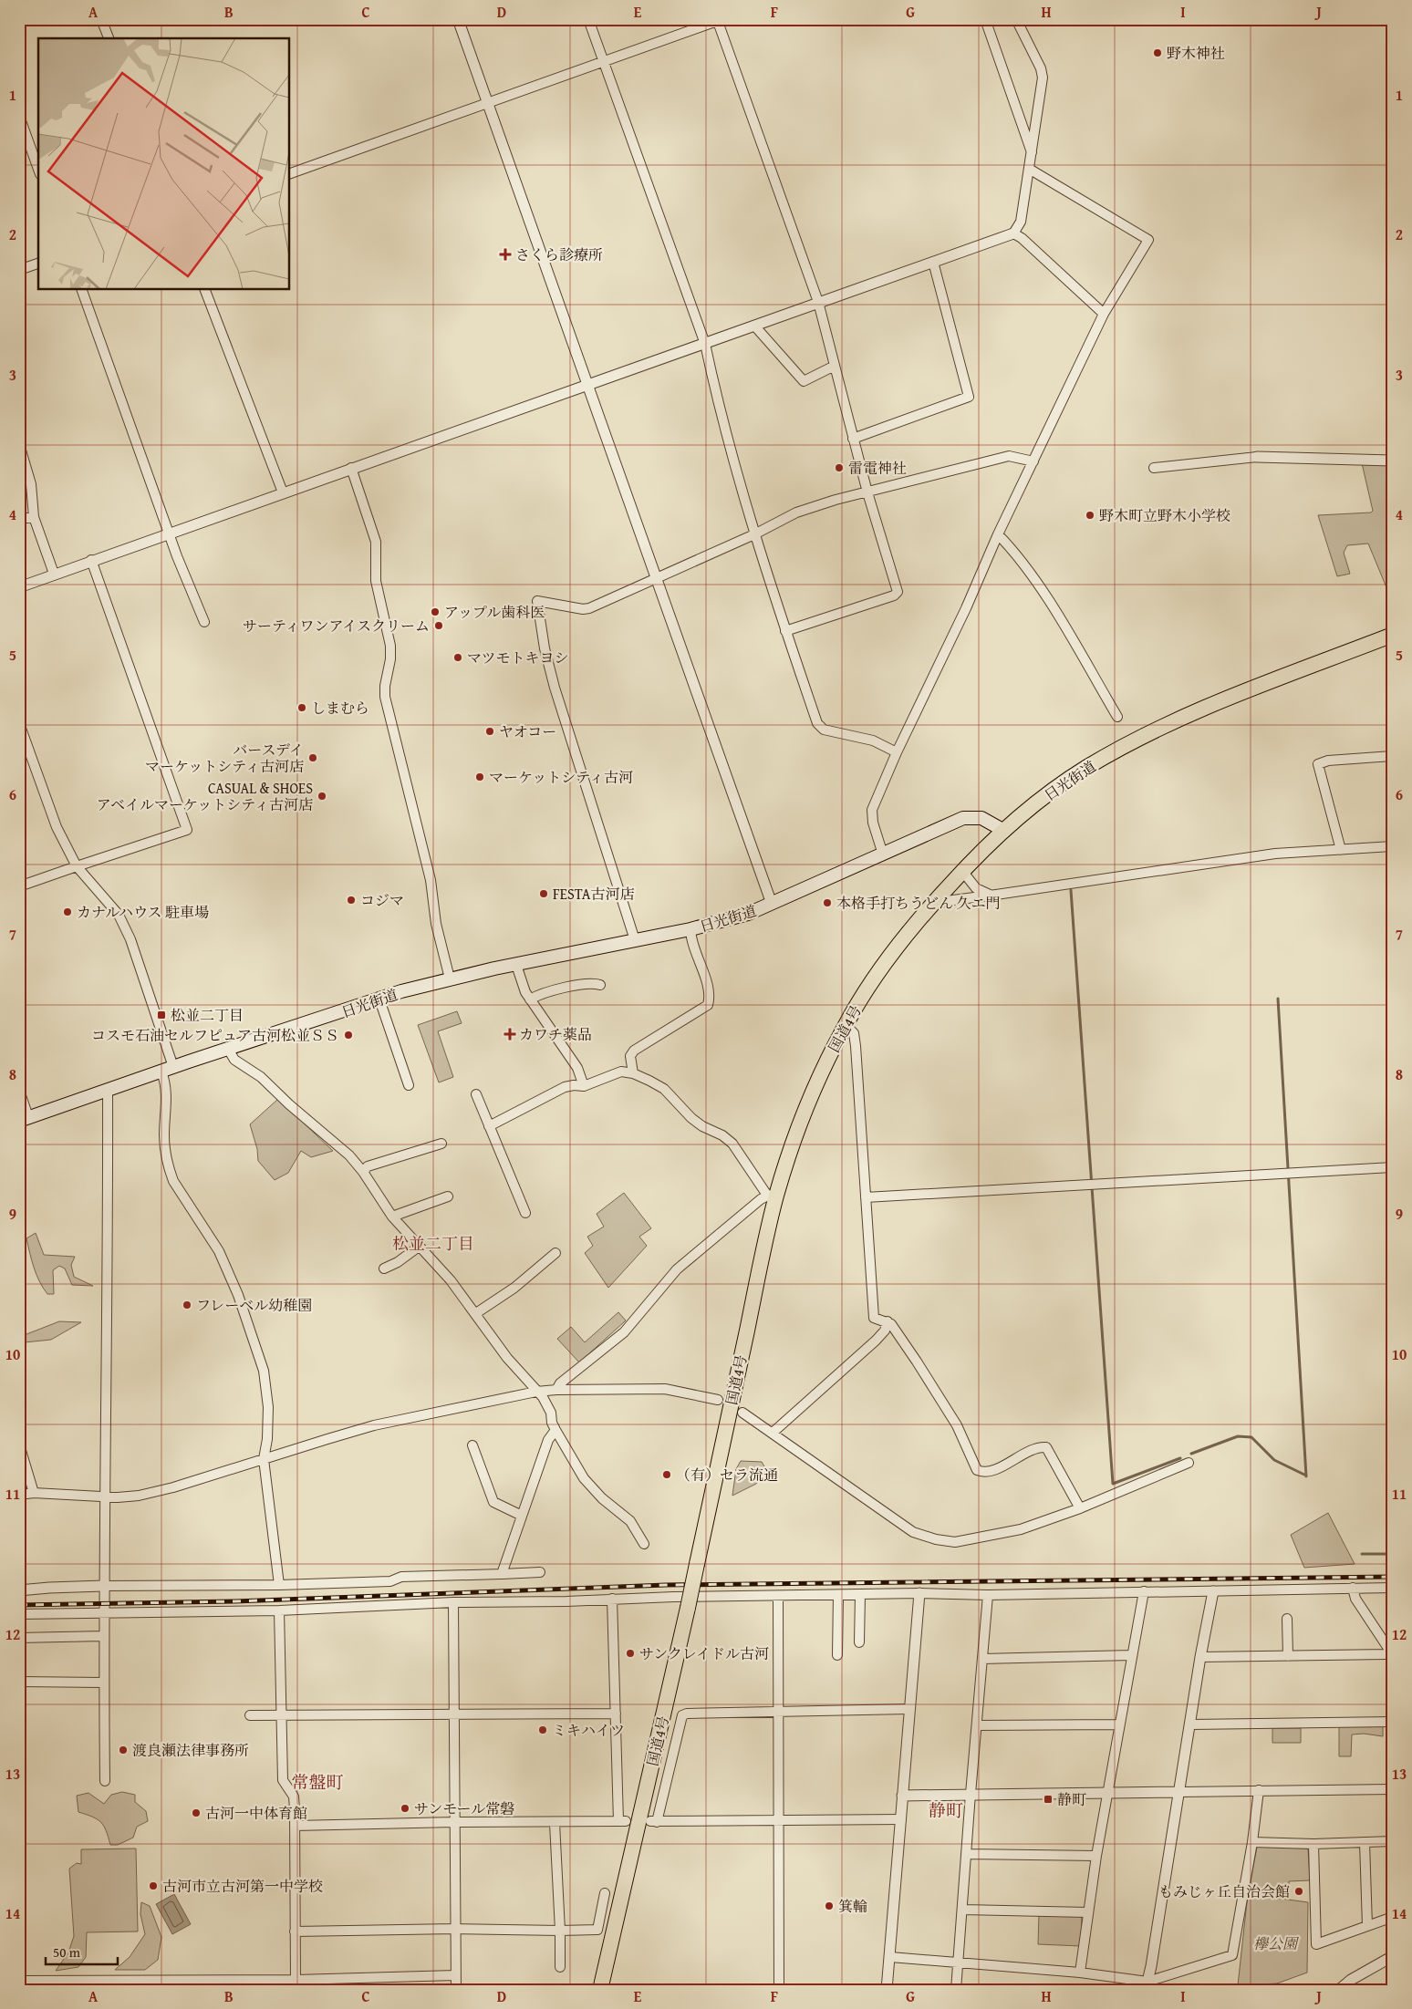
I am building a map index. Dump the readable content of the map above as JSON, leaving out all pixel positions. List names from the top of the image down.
{
  "streets": {
    "highway": ["日光街道", "国道4号"]
  },
  "crossings": [
    ["日光街道", "国道4号"]
  ],
  "districts": ["松並二丁目", "常盤町", "静町"],
  "parks": ["欅公園"],
  "places": {
    "other": [
      "野木神社",
      "雷電神社",
      "野木町立野木小学校",
      "アップル歯科医",
      "サーティワンアイスクリーム",
      "マツモトキヨシ",
      "しまむら",
      "ヤオコー",
      "バースデイ マーケットシティ古河店",
      "マーケットシティ古河",
      "CASUAL & SHOES アベイルマーケットシティ古河店",
      "FESTA古河店",
      "コジマ",
      "本格手打ちうどん 久エ門",
      "カナルハウス 駐車場",
      "コスモ石油セルフピュア古河松並ＳＳ",
      "フレーベル幼稚園",
      "（有）セラ流通",
      "サンクレイドル古河",
      "ミキハイツ",
      "渡良瀬法律事務所",
      "サンモール常磐",
      "古河一中体育館",
      "古河市立古河第一中学校",
      "もみじヶ丘自治会館",
      "箕輪"
    ],
    "health": ["さくら診療所", "カワチ薬品"],
    "transit": ["松並二丁目", "静町"]
  },
  "scale_bar": "50 m",
  "grid": {
    "columns": [
      "A",
      "B",
      "C",
      "D",
      "E",
      "F",
      "G",
      "H",
      "I",
      "J"
    ],
    "rows": [
      "1",
      "2",
      "3",
      "4",
      "5",
      "6",
      "7",
      "8",
      "9",
      "10",
      "11",
      "12",
      "13",
      "14"
    ]
  }
}
